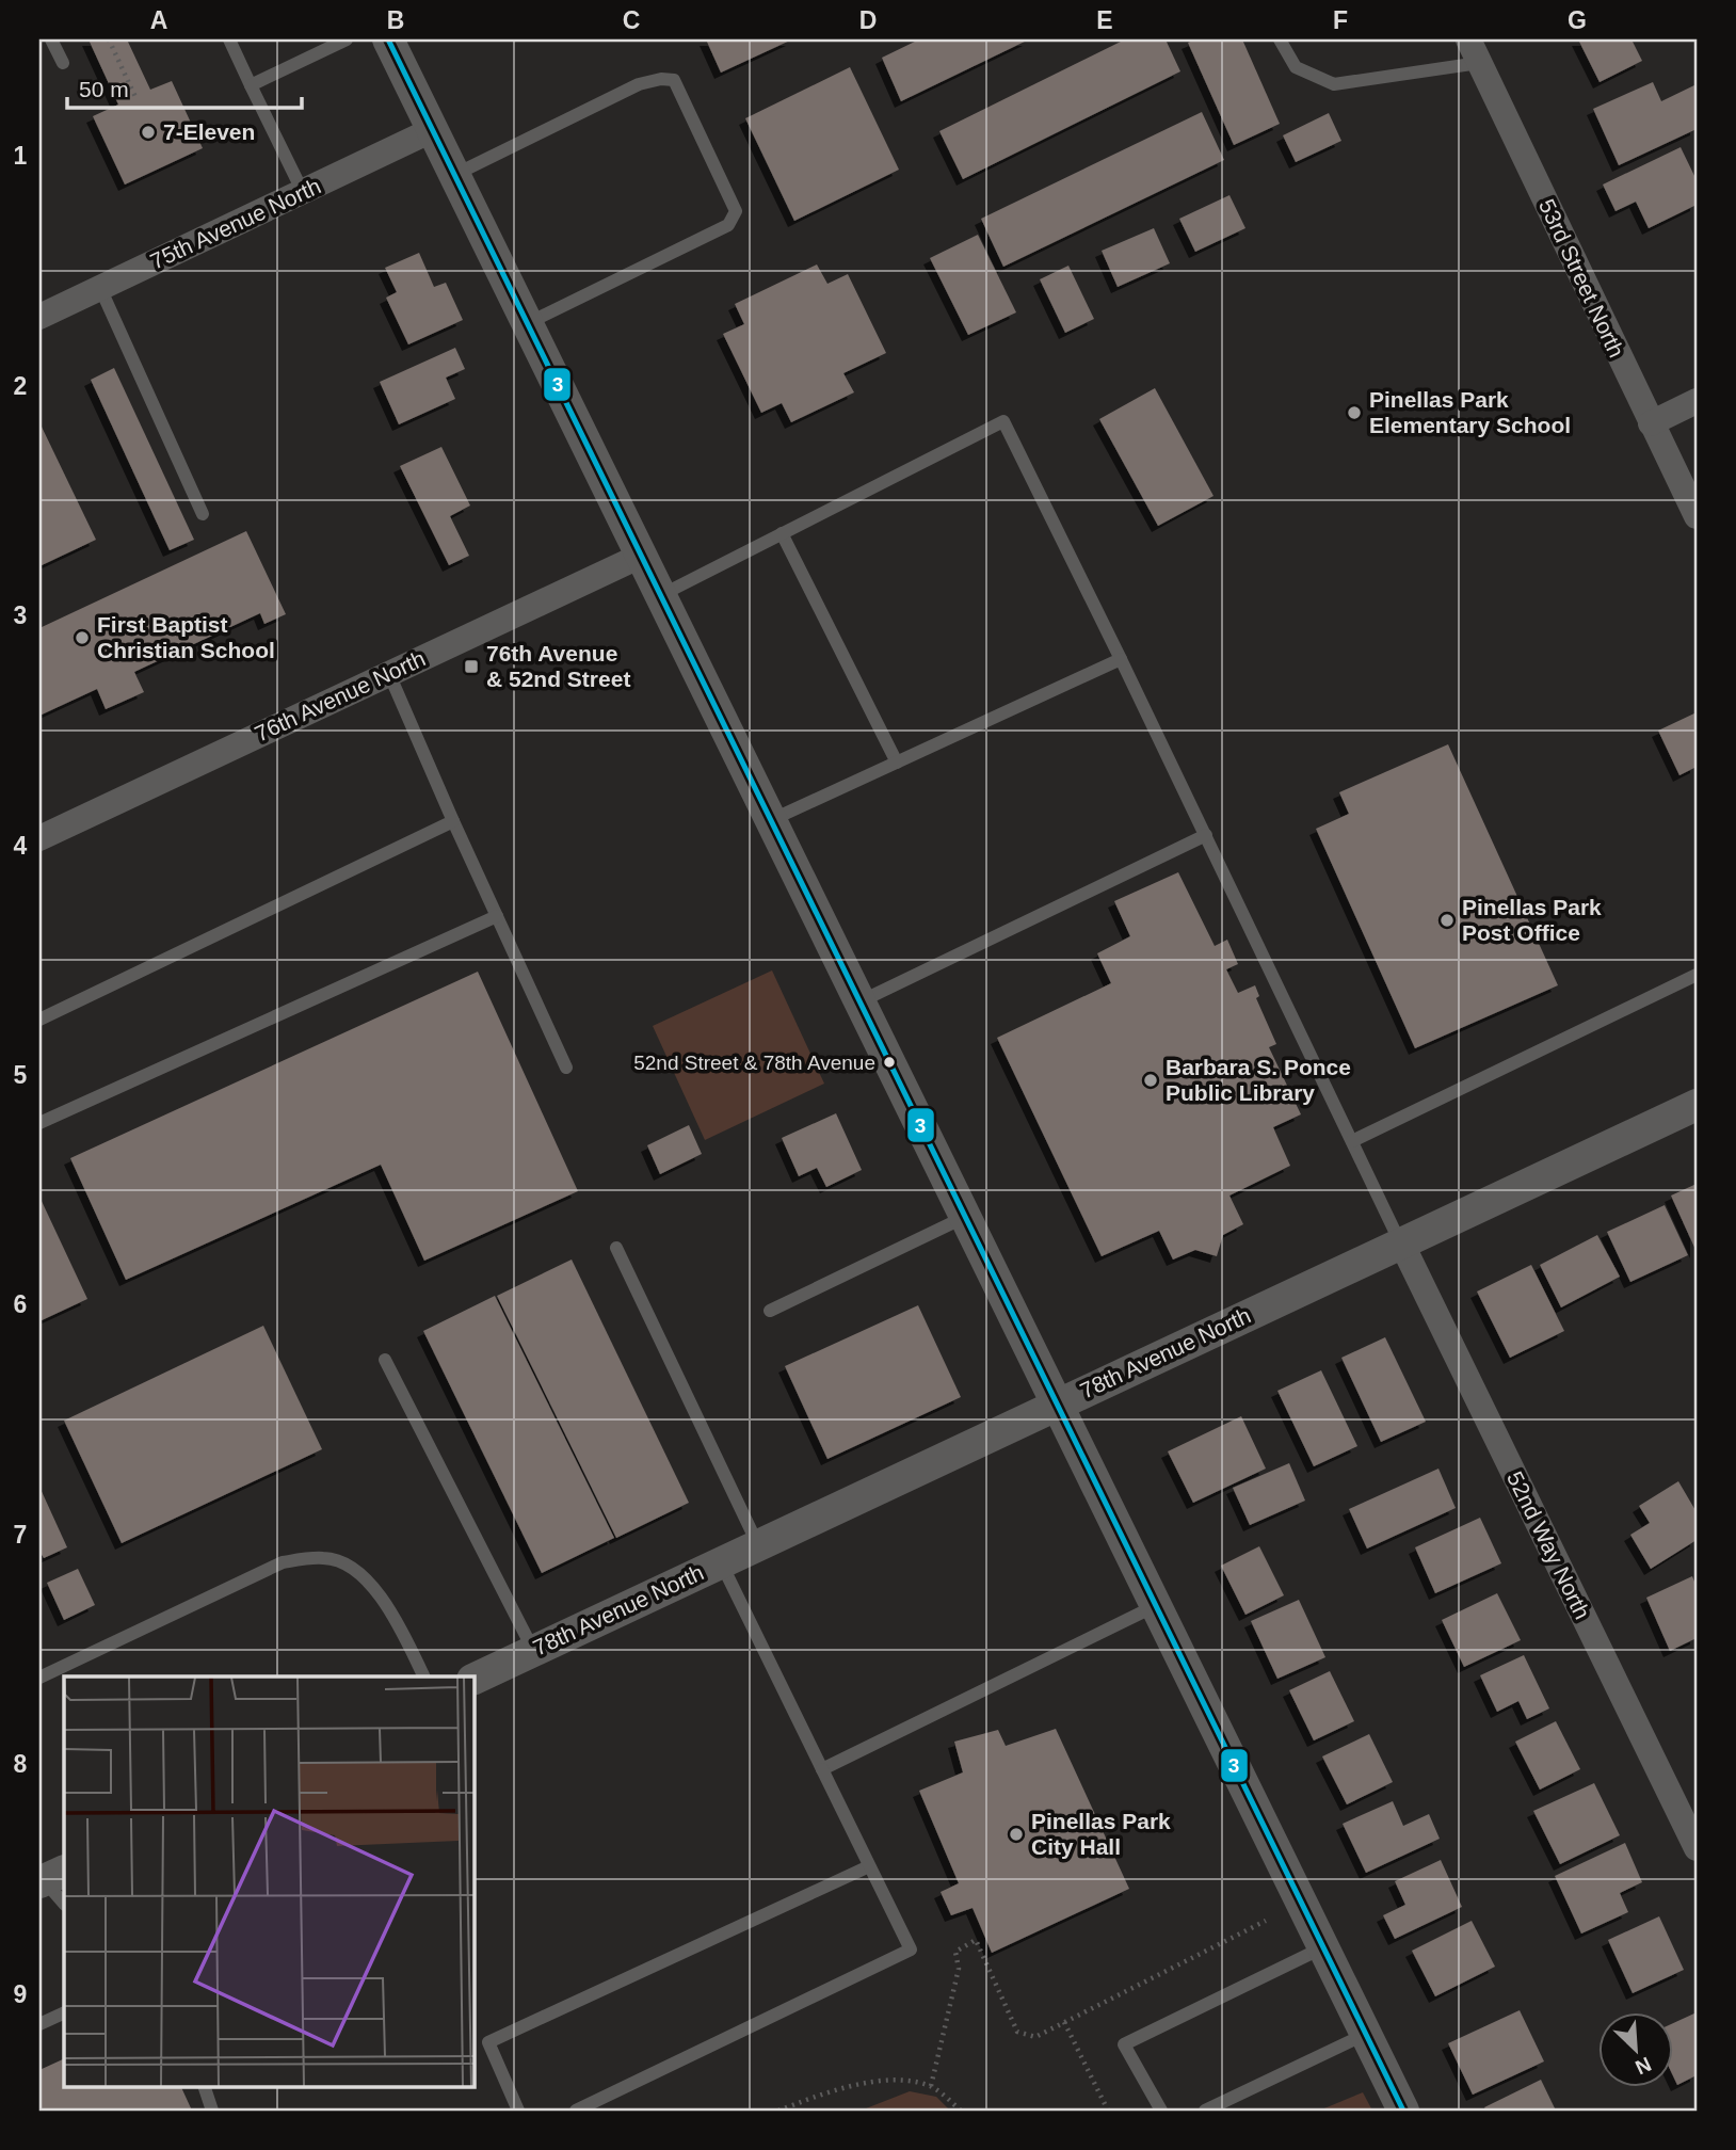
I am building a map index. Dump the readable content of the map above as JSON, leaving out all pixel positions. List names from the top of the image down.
{
  "streets": {
    "street": [
      "75th Avenue North",
      "53rd Street North",
      "76th Avenue North",
      "78th Avenue North",
      "52nd Way North"
    ]
  },
  "crossings": [
    ["78th Avenue North", "52nd Way North"]
  ],
  "places": {
    "other": [
      "7-Eleven",
      "Pinellas Park Elementary School",
      "First Baptist Christian School",
      "Pinellas Park Post Office",
      "52nd Street & 78th Avenue",
      "Barbara S. Ponce Public Library",
      "Pinellas Park City Hall"
    ],
    "transit": ["76th Avenue & 52nd Street"]
  },
  "lines": ["transit line 3"],
  "scale_bar": "50 m",
  "north": "bottom right",
  "grid": {
    "columns": [
      "A",
      "B",
      "C",
      "D",
      "E",
      "F",
      "G"
    ],
    "rows": [
      "1",
      "2",
      "3",
      "4",
      "5",
      "6",
      "7",
      "8",
      "9"
    ]
  }
}
